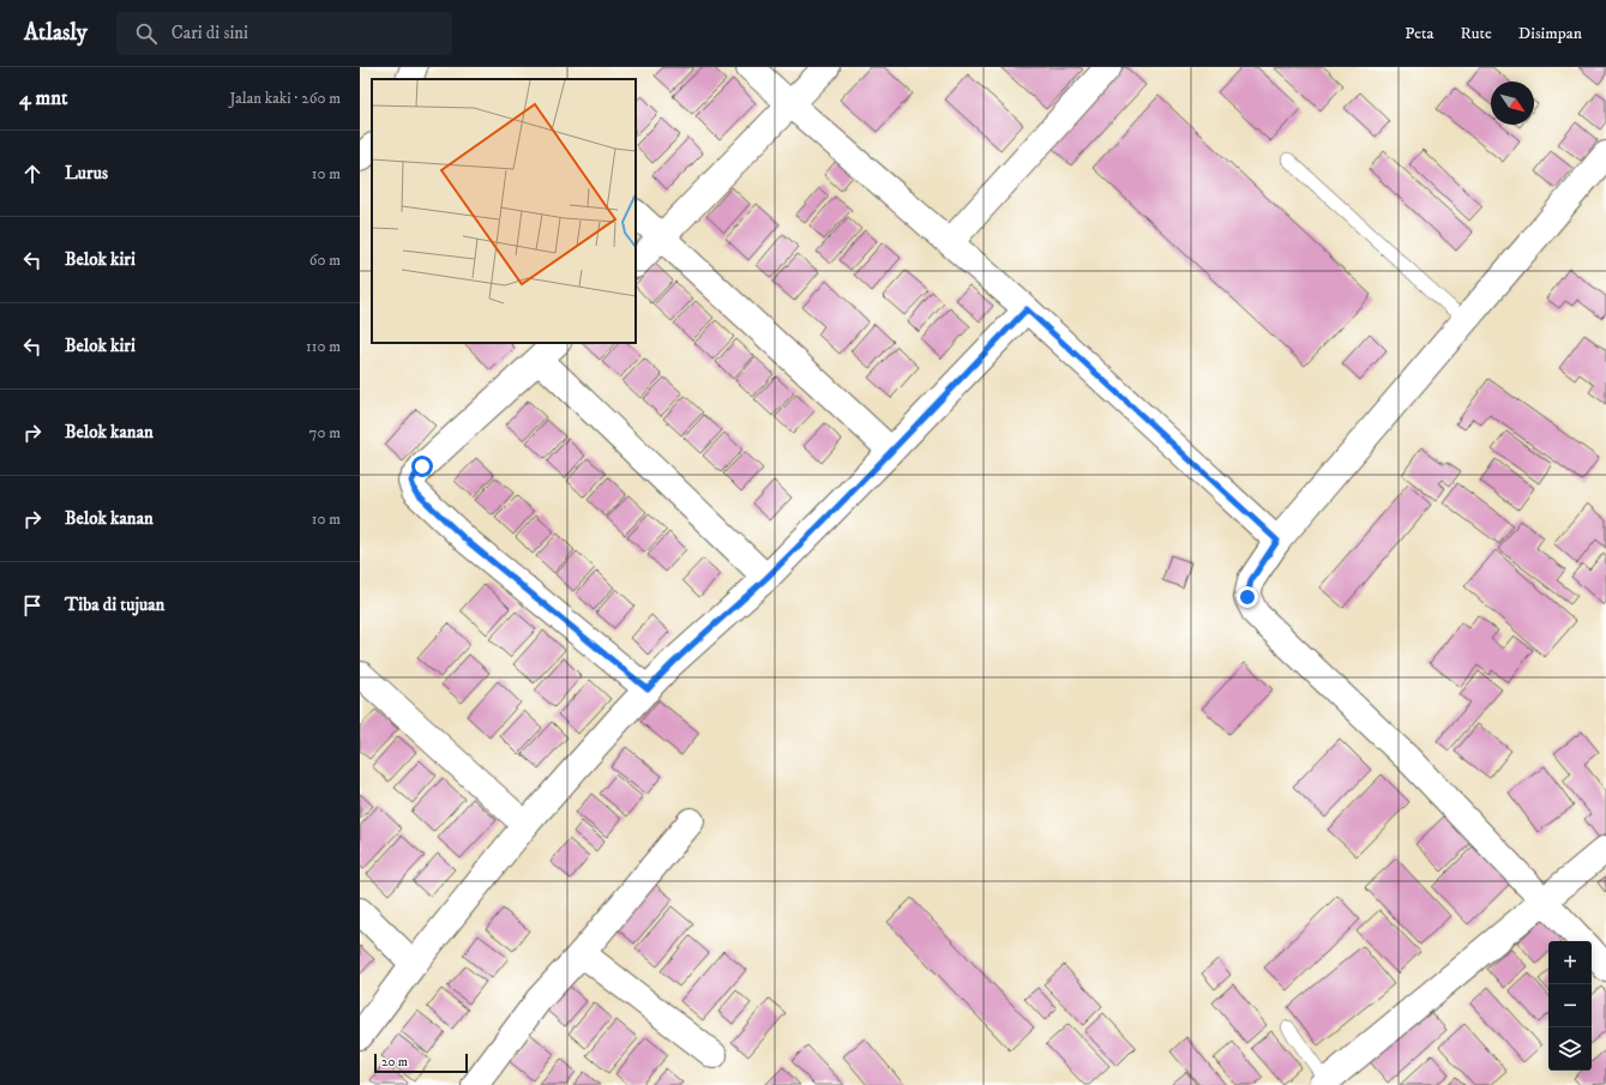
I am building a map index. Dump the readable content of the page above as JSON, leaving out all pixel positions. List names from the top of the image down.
{
  "scale_bar": "20 m",
  "north": "bottom right",
  "page": {
    "header": "Atlasly",
    "search": "Cari di sini",
    "nav": ["Peta", "Rute", "Disimpan"],
    "heading": ["4 mnt", "Jalan kaki · 260 m"],
    "list": [
      ["Lurus", "10 m"],
      ["Belok kiri", "60 m"],
      ["Belok kiri", "110 m"],
      ["Belok kanan", "70 m"],
      ["Belok kanan", "10 m"],
      "Tiba di tujuan"
    ],
    "map_buttons": ["+", "−"],
    "scale": "20 m"
  }
}
